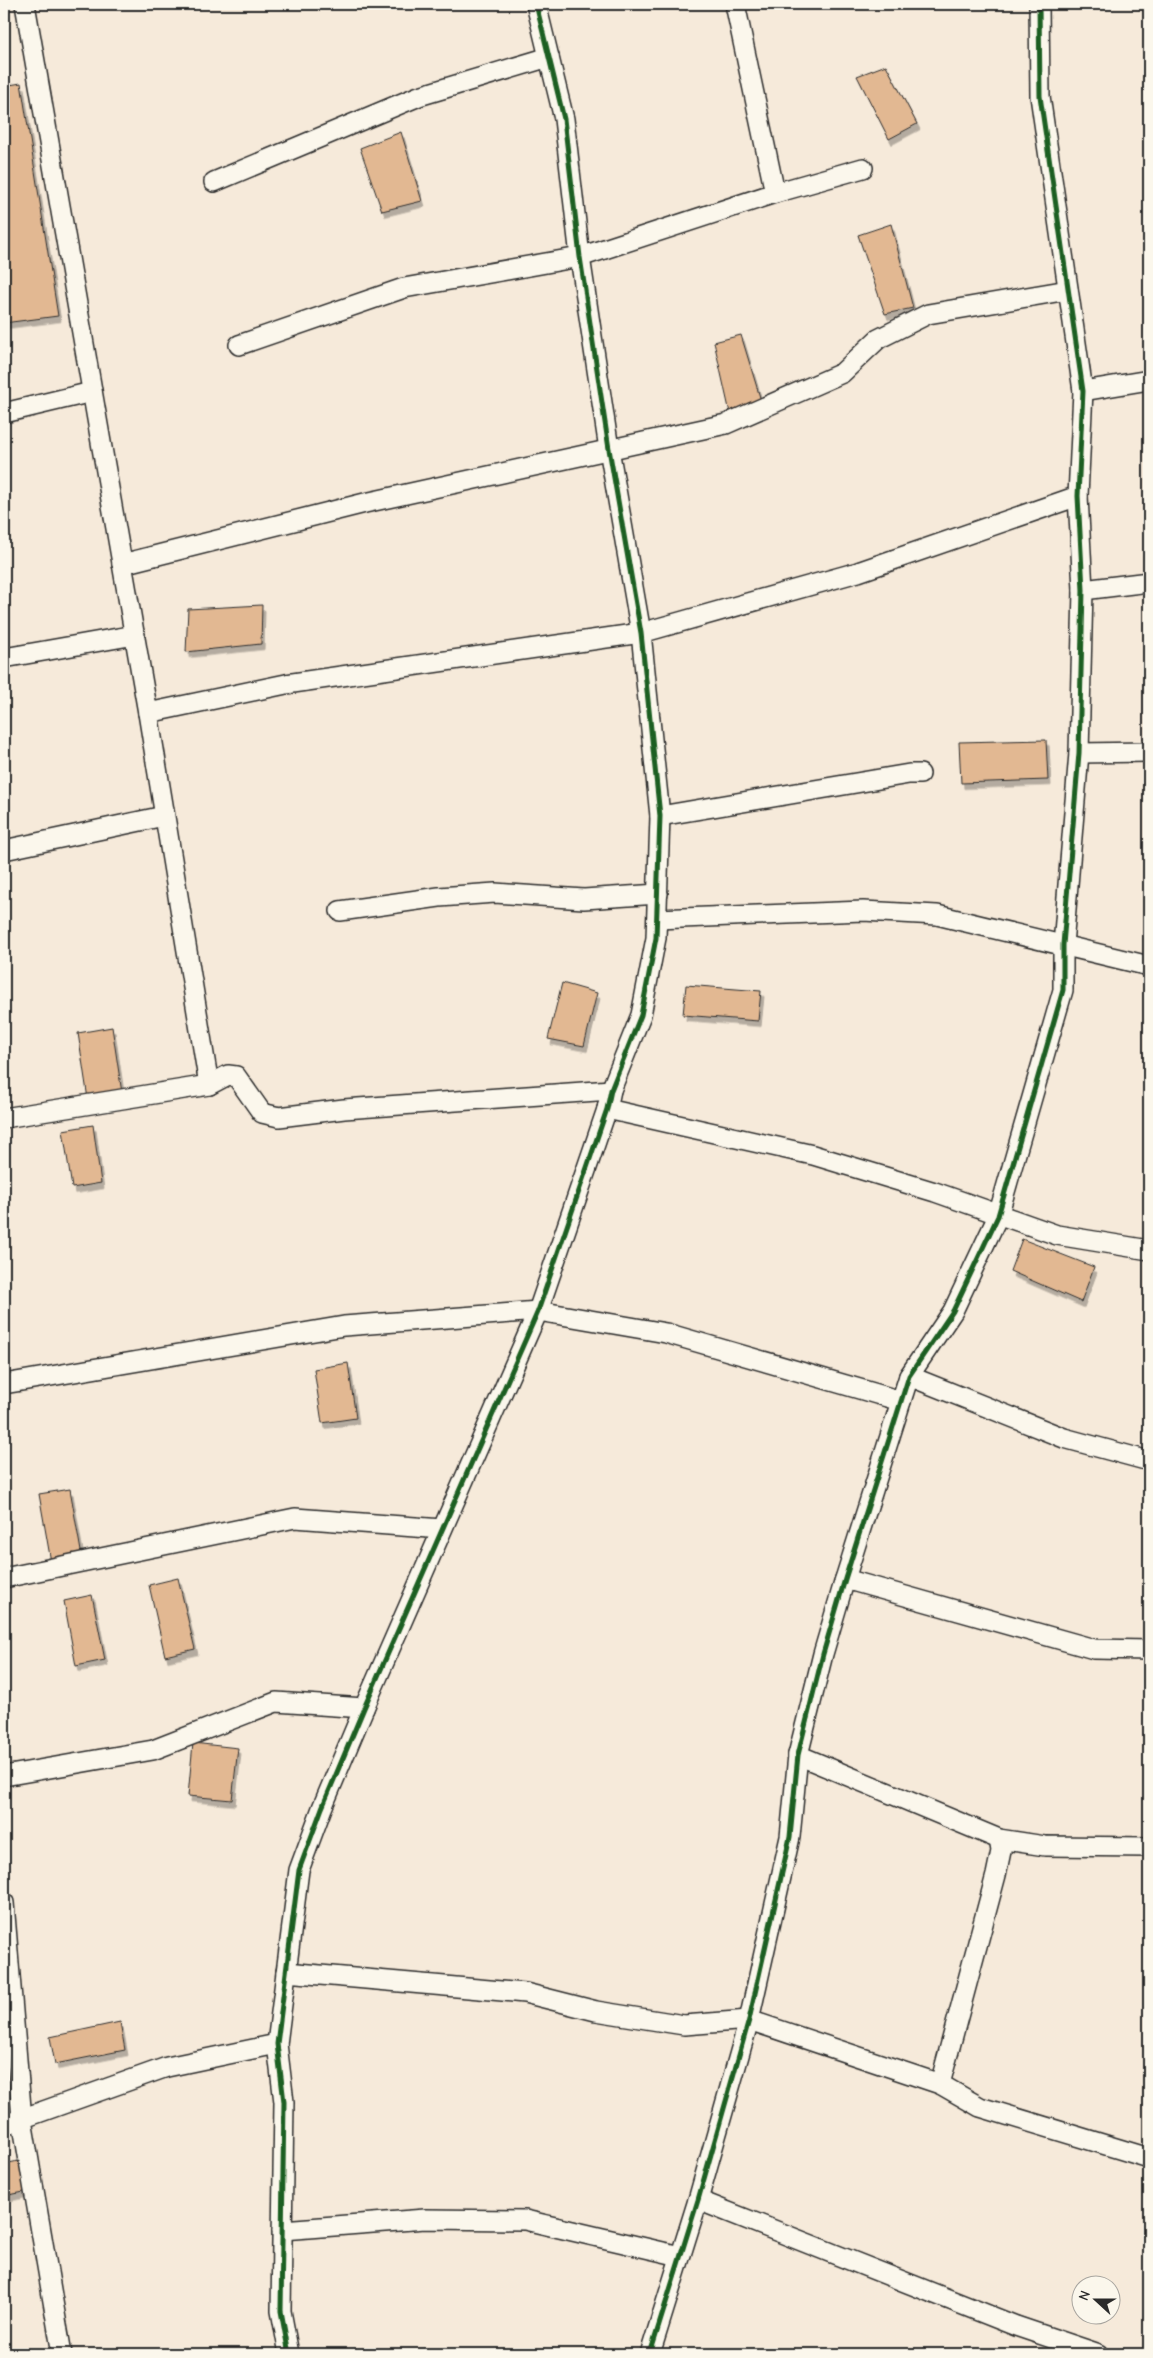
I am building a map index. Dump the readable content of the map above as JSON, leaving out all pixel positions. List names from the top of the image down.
{
  "north": "left"
}
